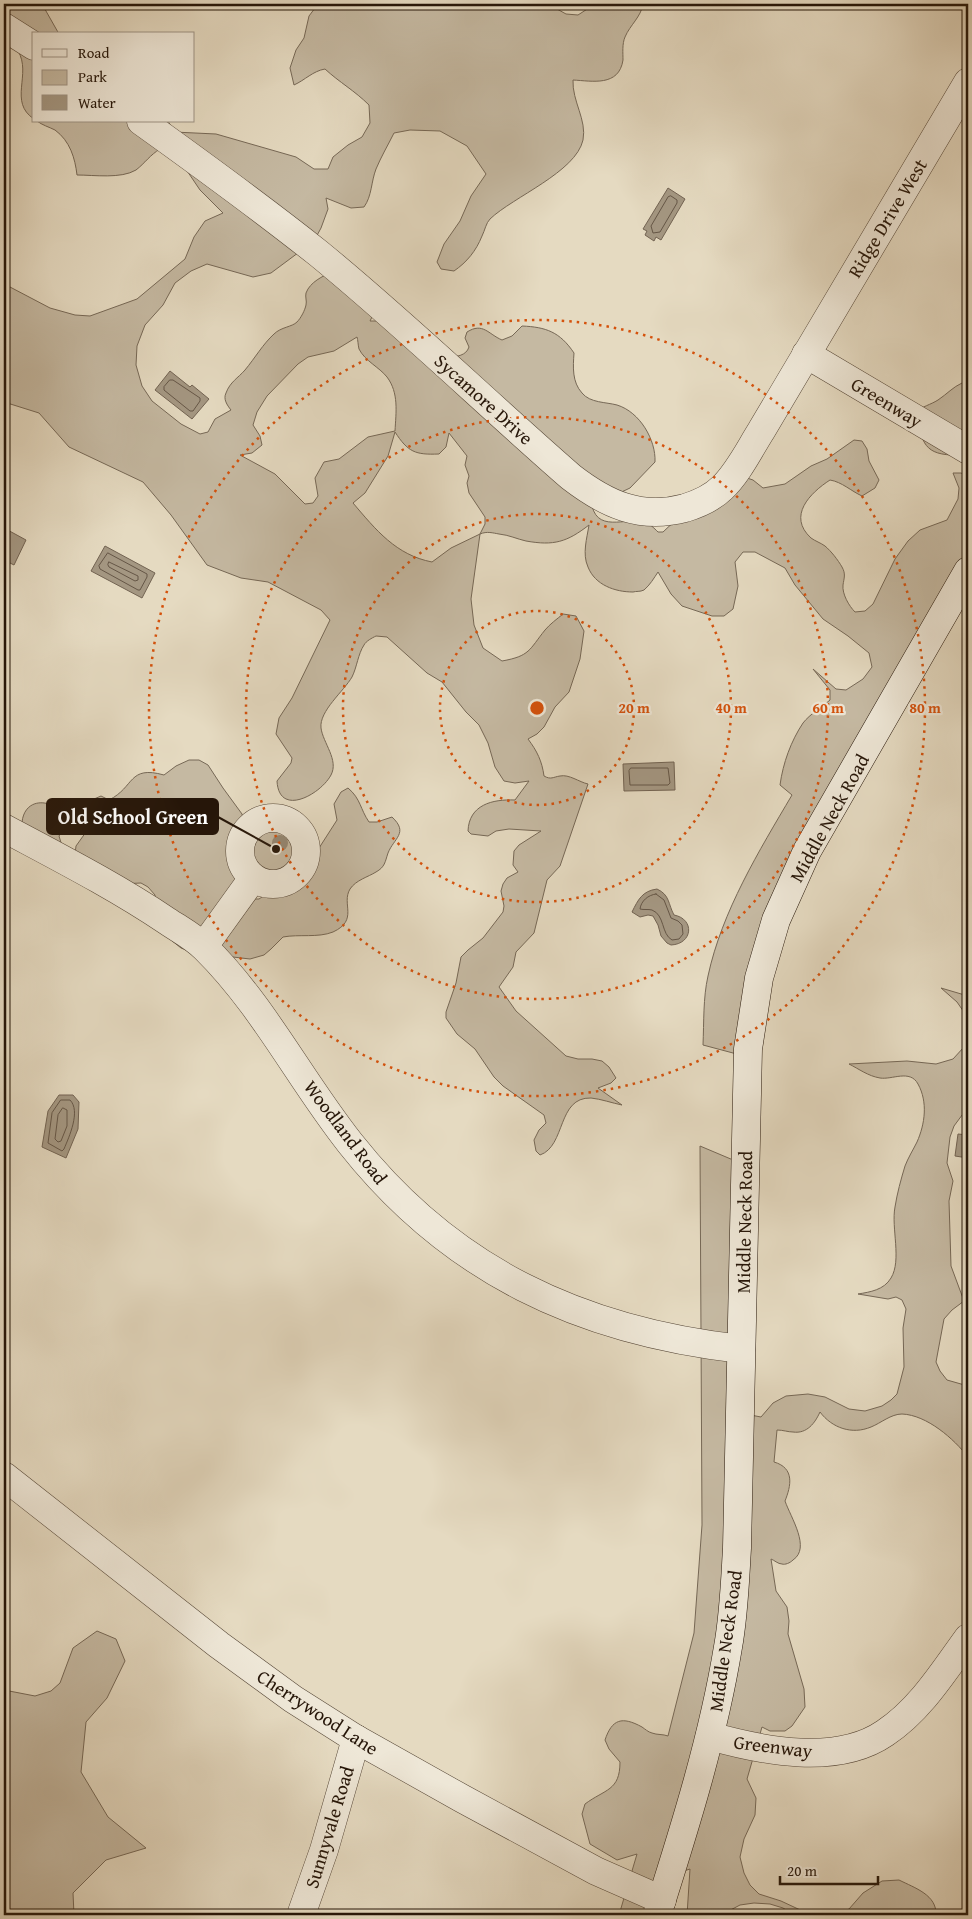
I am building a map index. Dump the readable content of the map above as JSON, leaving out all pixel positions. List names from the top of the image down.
{
  "streets": {
    "street": [
      "Ridge Drive West",
      "Sycamore Drive",
      "Greenway",
      "Middle Neck Road",
      "Woodland Road",
      "Cherrywood Lane",
      "Sunnyvale Road"
    ]
  },
  "crossings": [
    ["Ridge Drive West", "Sycamore Drive"],
    ["Ridge Drive West", "Greenway"],
    ["Sycamore Drive", "Greenway"],
    ["Greenway", "Middle Neck Road"],
    ["Middle Neck Road", "Woodland Road"],
    ["Middle Neck Road", "Cherrywood Lane"],
    ["Cherrywood Lane", "Sunnyvale Road"]
  ],
  "places": ["Old School Green"],
  "legend": ["Road", "Park", "Water"],
  "scale_bar": "20 m",
  "rings": [
    "20 m",
    "40 m",
    "60 m",
    "80 m"
  ]
}
